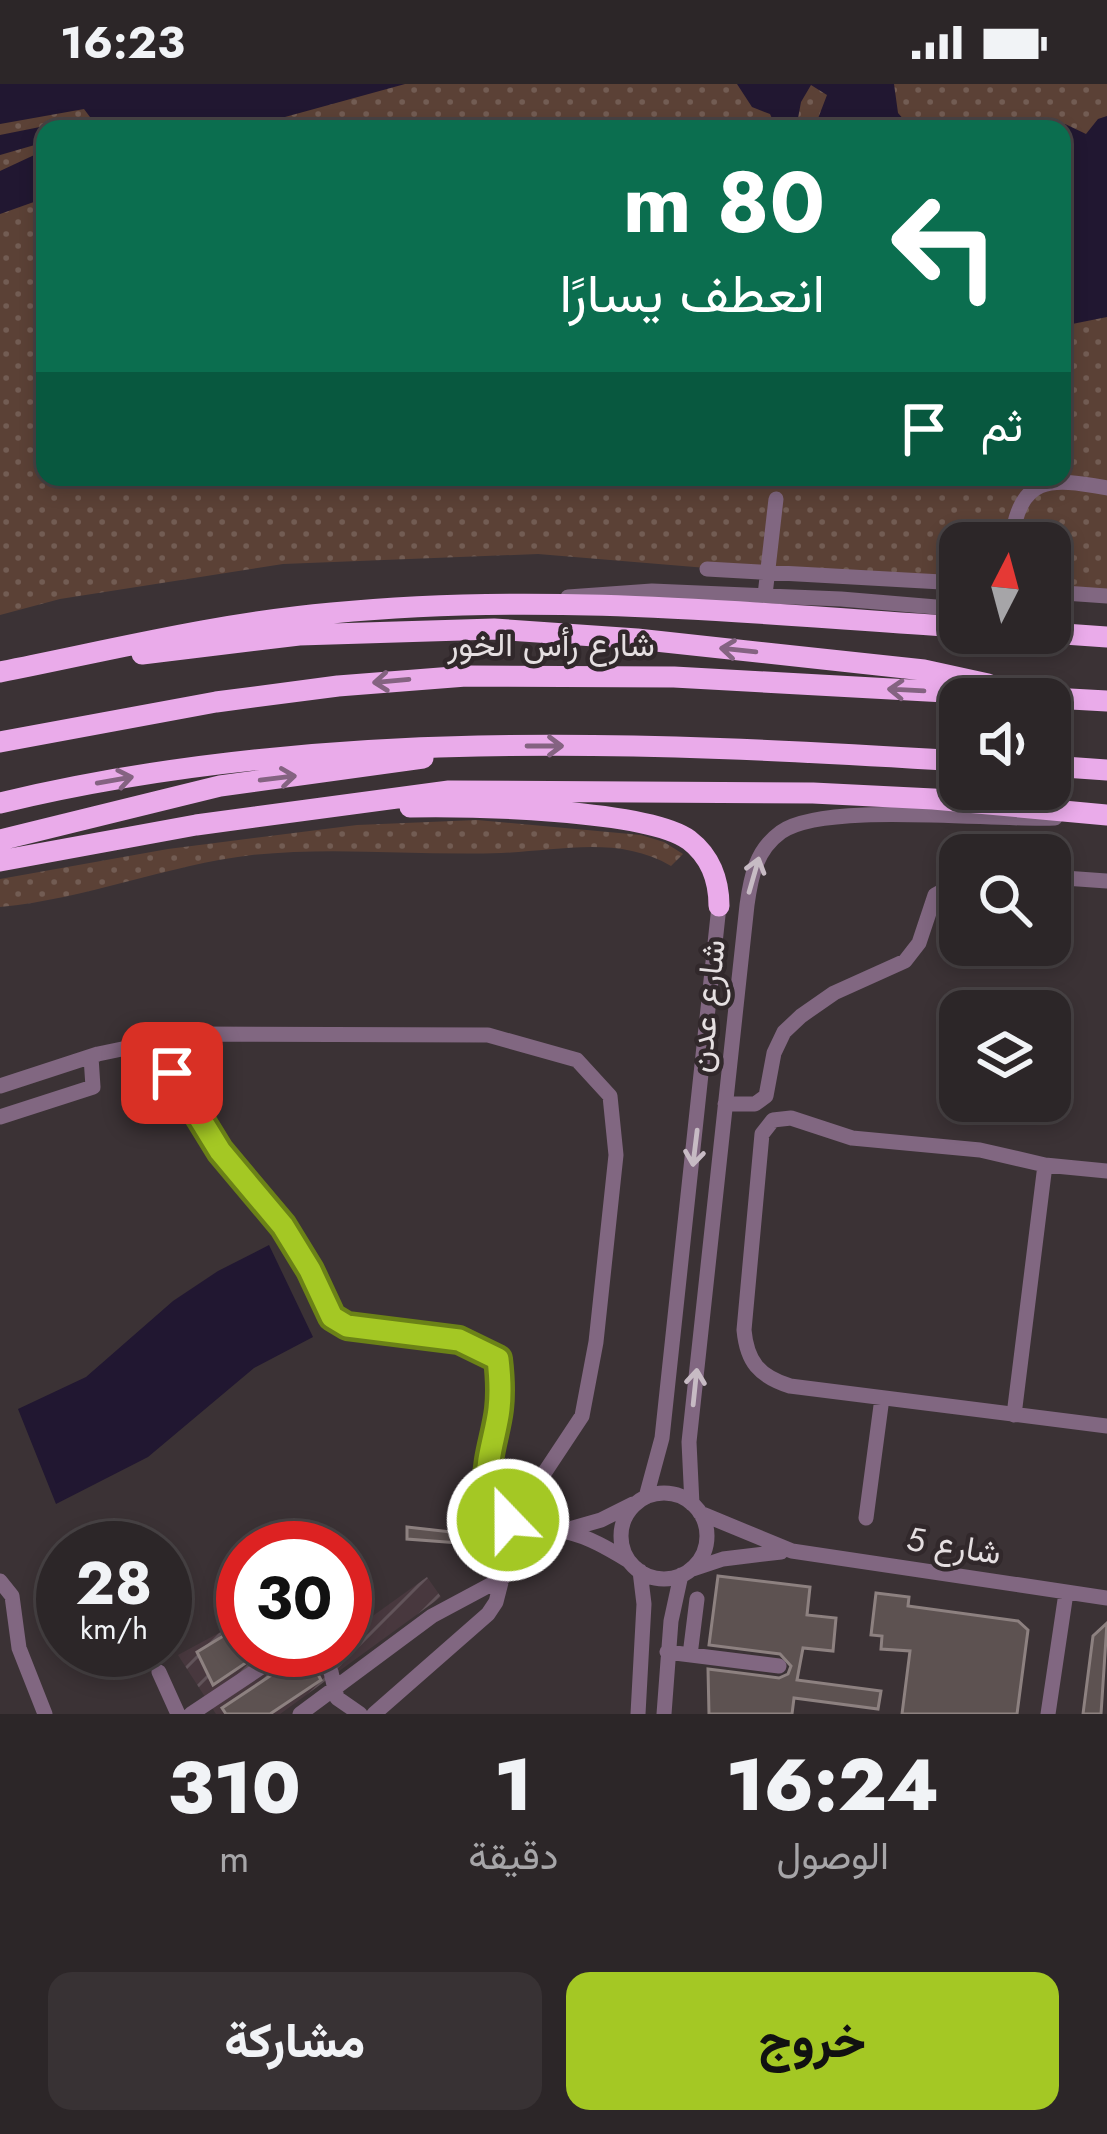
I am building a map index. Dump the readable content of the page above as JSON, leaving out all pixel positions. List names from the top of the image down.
{
  "streets": {
    "highway": ["شارع رأس الخور"],
    "street": ["شارع عدن", "شارع 5"]
  },
  "crossings": [
    ["شارع عدن", "شارع 5"]
  ],
  "north": "top",
  "page": {
    "status": "16:23",
    "turn": ["80 m", "انعطف يسارًا"],
    "then": "ثم",
    "speed": "28 km/h",
    "limit": "30",
    "eta": [
      "16:24",
      "الوصول",
      "1",
      "دقيقة",
      "310",
      "m"
    ],
    "buttons": ["خروج", "مشاركة"]
  }
}
